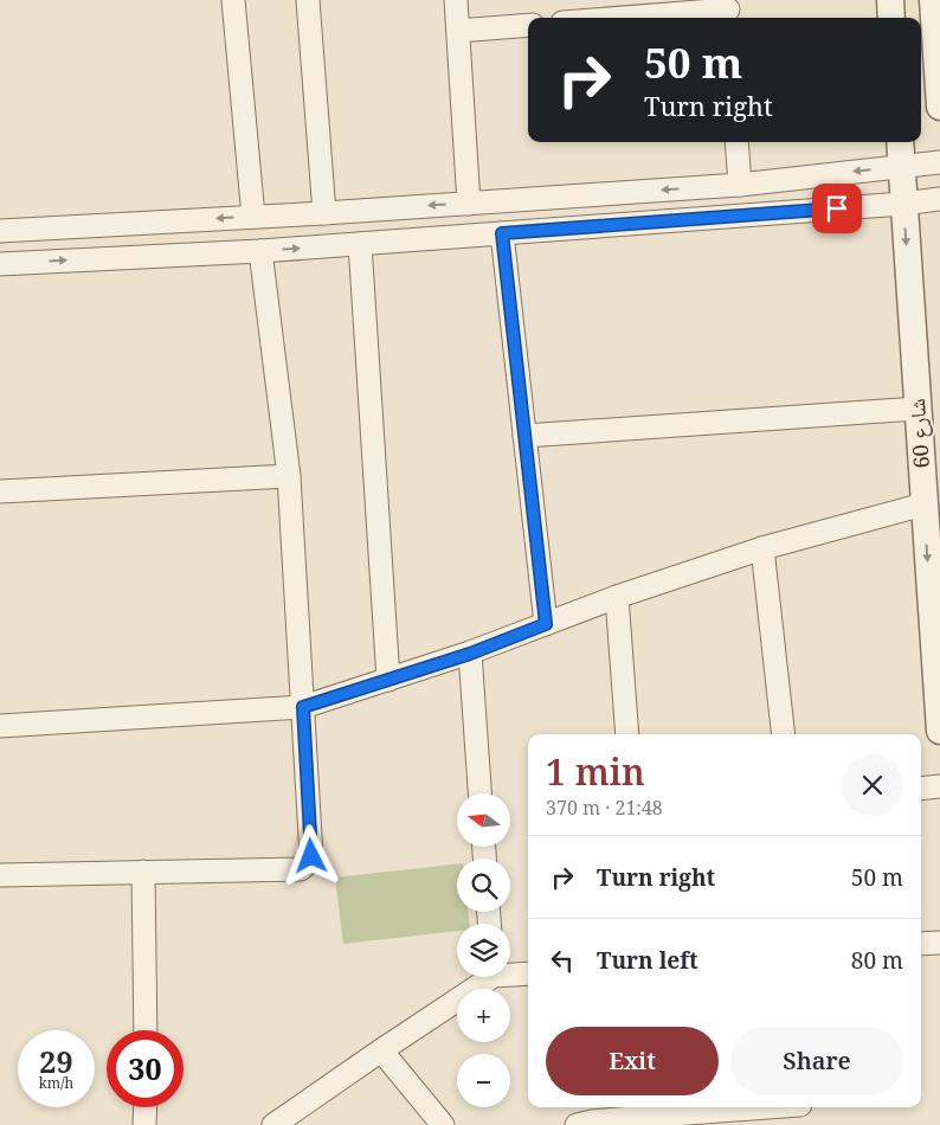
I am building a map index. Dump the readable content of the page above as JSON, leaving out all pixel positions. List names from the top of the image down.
{
  "streets": {
    "street": ["شارع 60"]
  },
  "north": "left",
  "page": {
    "turn": ["50 m", "Turn right"],
    "heading": ["1 min", "370 m · 21:48"],
    "map_buttons": ["+", "−"],
    "list": [
      {
        "name": "Turn right",
        "value": "50 m"
      },
      {
        "name": "Turn left",
        "value": "80 m"
      }
    ],
    "buttons": ["Exit", "Share"],
    "speed": "29 km/h",
    "limit": "30"
  }
}
